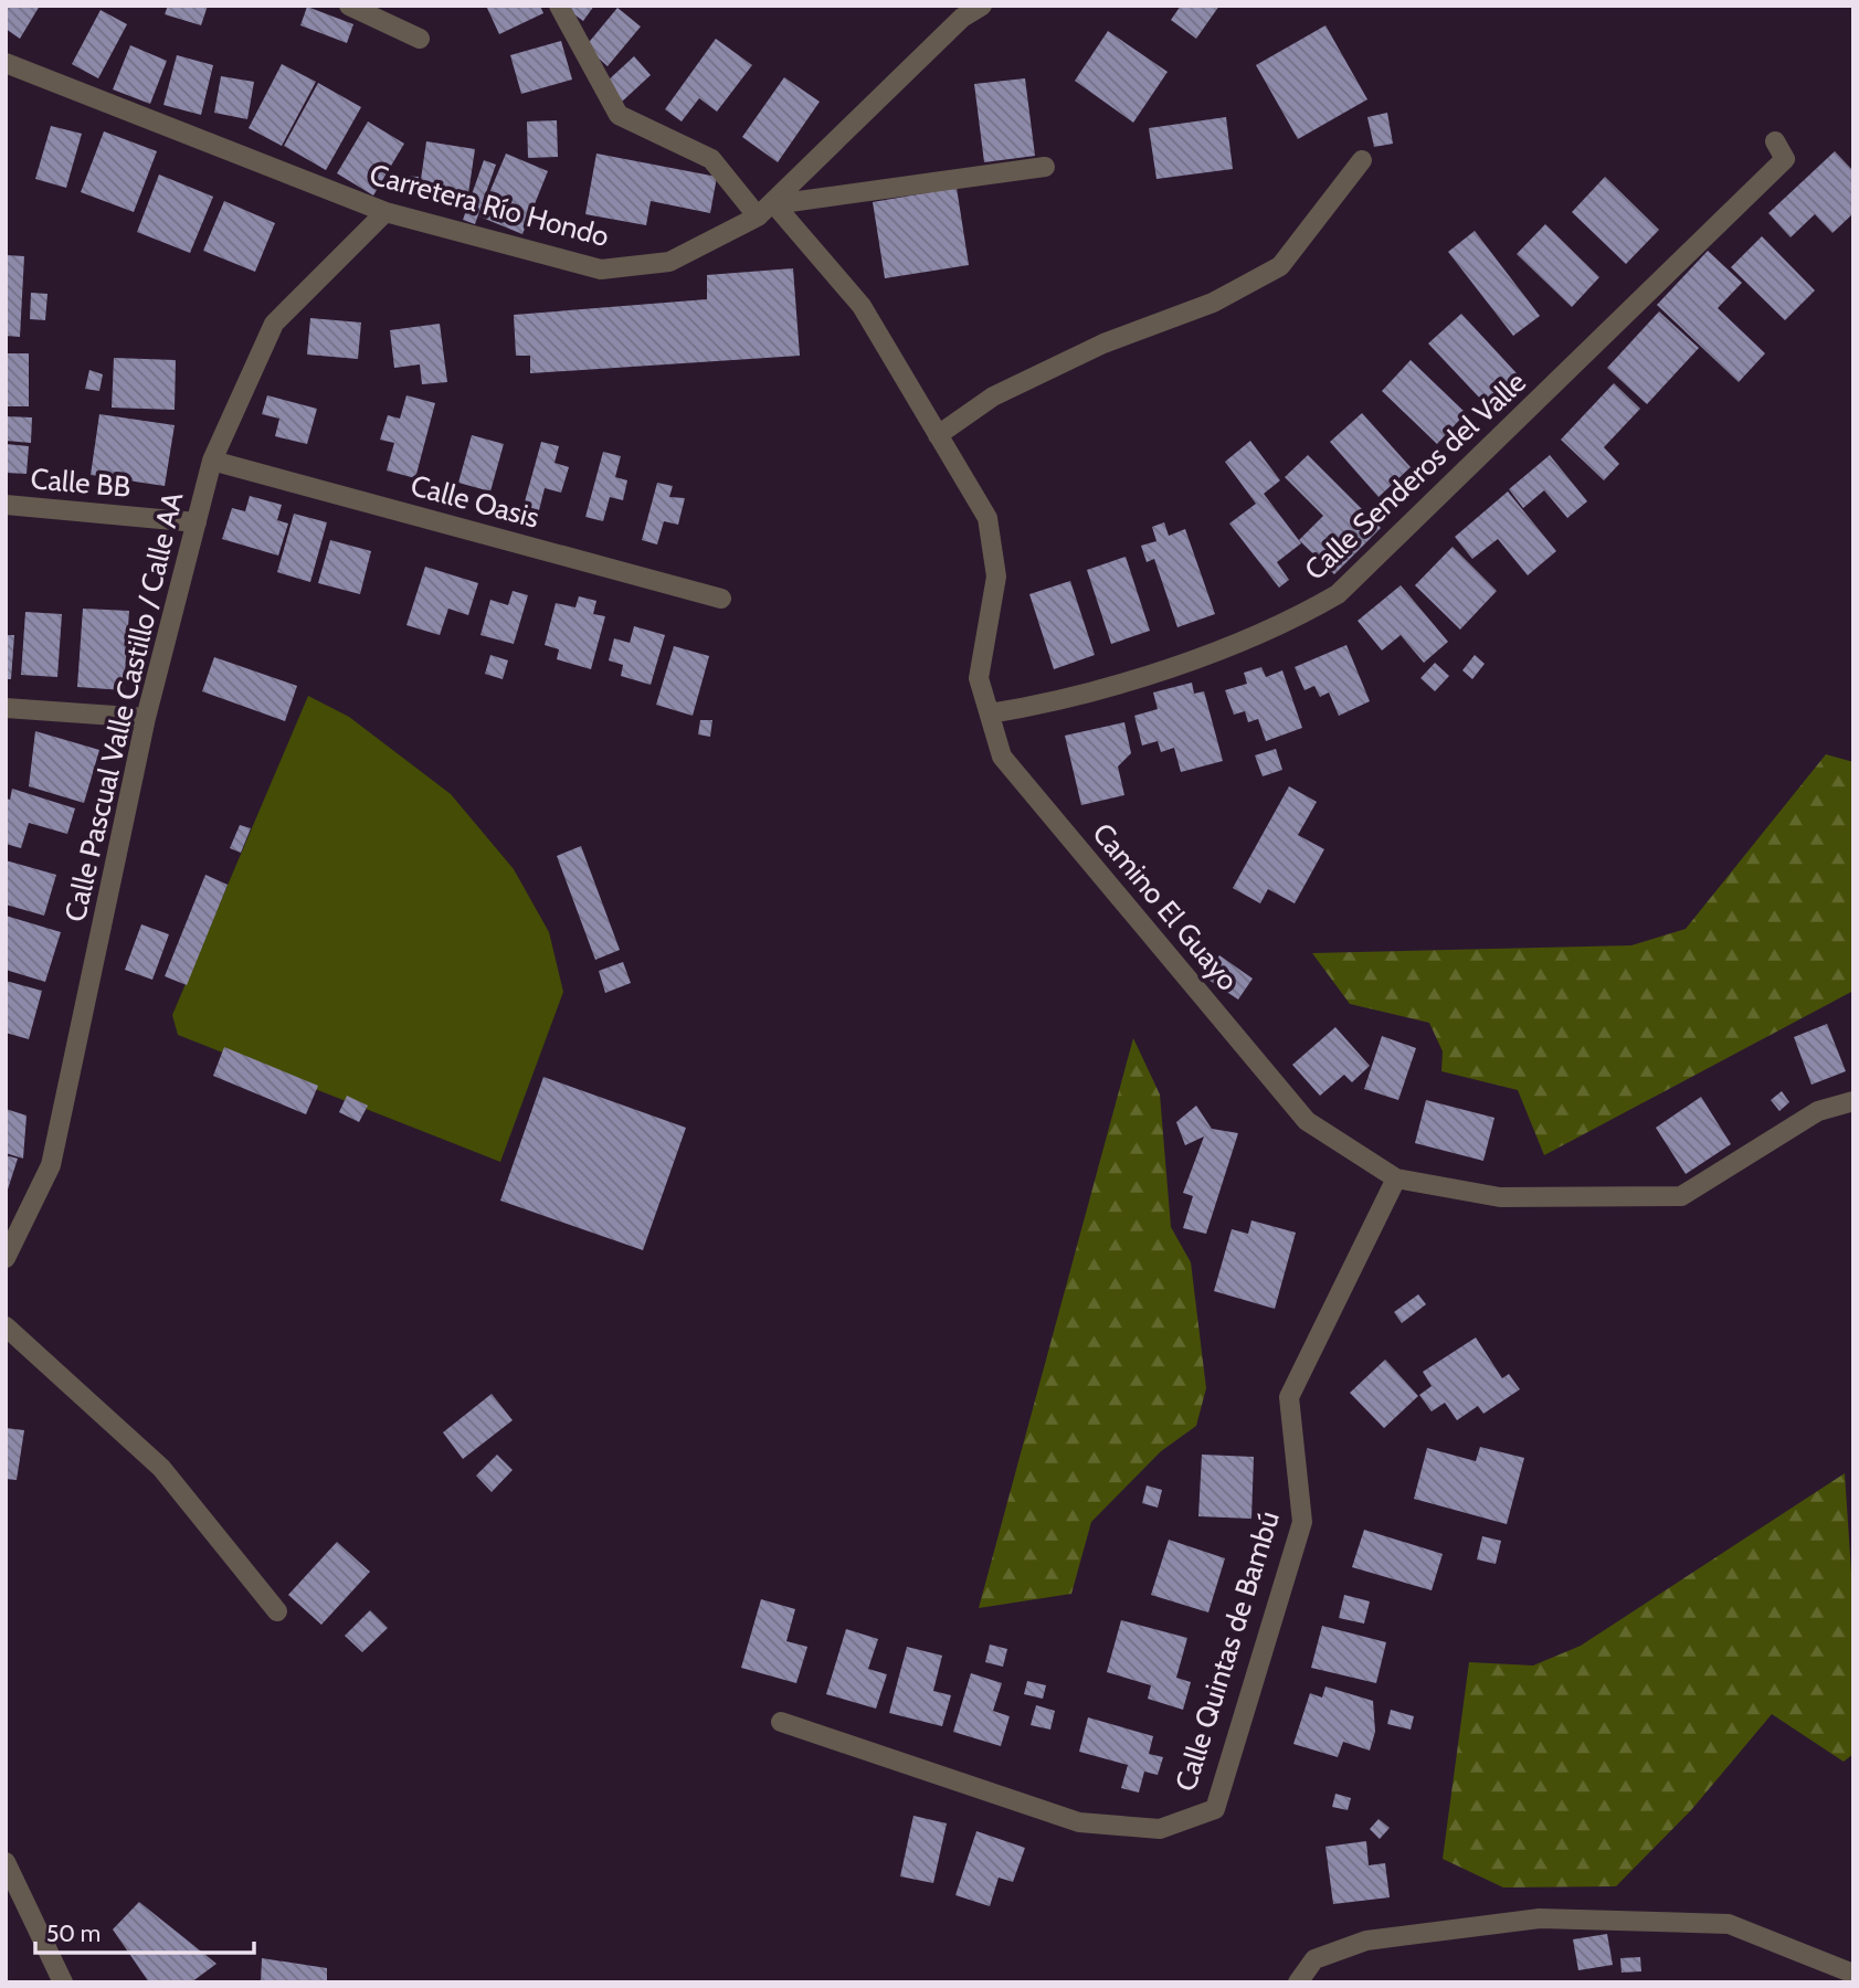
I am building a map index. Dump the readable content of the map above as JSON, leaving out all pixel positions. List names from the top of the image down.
{
  "streets": {
    "street": [
      "Carretera Río Hondo",
      "Calle Senderos del Valle",
      "Calle BB",
      "Calle Oasis",
      "Calle Pascual Valle Castillo / Calle AA",
      "Camino El Guayo",
      "Calle Quintas de Bambú"
    ]
  },
  "crossings": [
    ["Carretera Río Hondo", "Calle Pascual Valle Castillo / Calle AA"],
    ["Carretera Río Hondo", "Camino El Guayo"],
    ["Calle Senderos del Valle", "Camino El Guayo"],
    ["Calle BB", "Calle Pascual Valle Castillo / Calle AA"],
    ["Calle Oasis", "Calle Pascual Valle Castillo / Calle AA"],
    ["Camino El Guayo", "Calle Quintas de Bambú"]
  ],
  "scale_bar": "50 m"
}
